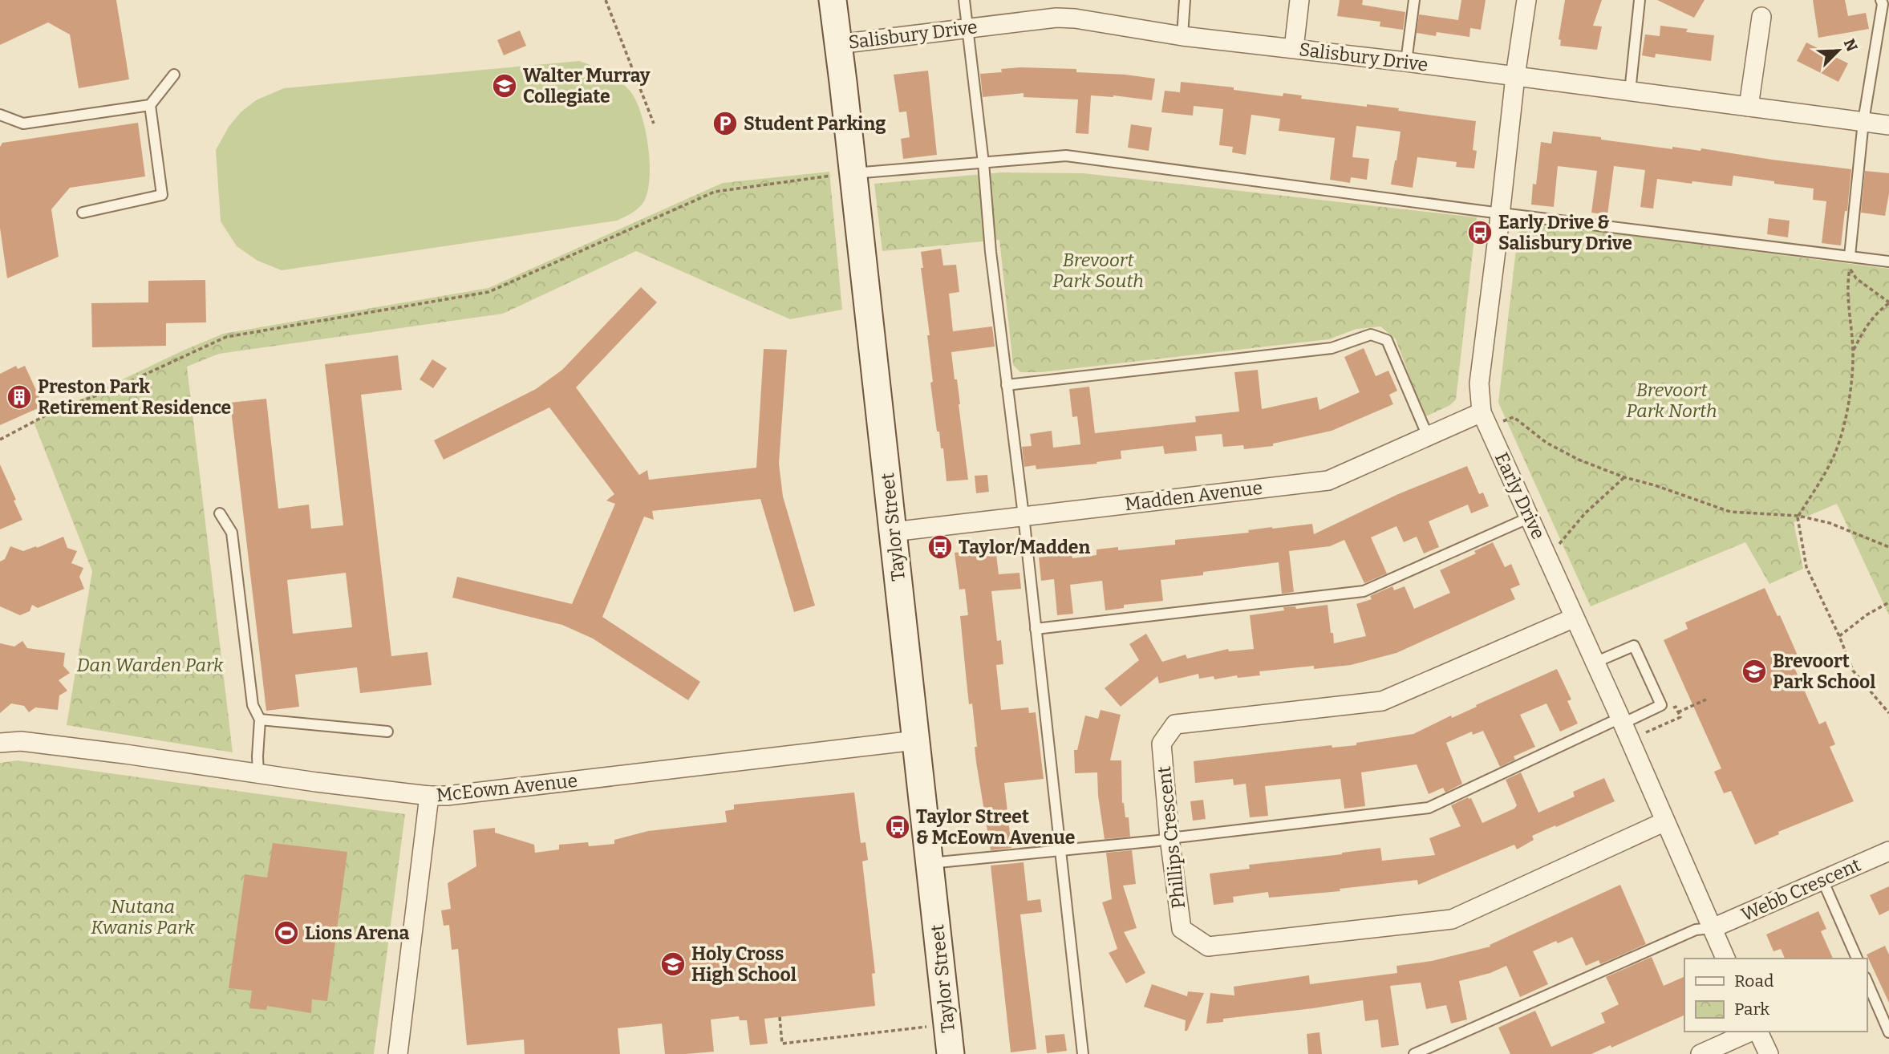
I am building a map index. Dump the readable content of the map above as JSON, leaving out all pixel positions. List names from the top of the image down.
{
  "streets": {
    "main road": ["Taylor Street"],
    "street": [
      "Salisbury Drive",
      "Madden Avenue",
      "Early Drive",
      "McEown Avenue",
      "Phillips Crescent",
      "Webb Crescent"
    ]
  },
  "crossings": [
    ["Salisbury Drive", "Early Drive"],
    ["Salisbury Drive", "Taylor Street"],
    ["Madden Avenue", "Early Drive"],
    ["Madden Avenue", "Taylor Street"],
    ["Early Drive", "Phillips Crescent"],
    ["Early Drive", "Webb Crescent"],
    ["Taylor Street", "McEown Avenue"]
  ],
  "parks": [
    "Brevoort Park South",
    "Brevoort Park North",
    "Dan Warden Park",
    "Nutana Kwanis Park"
  ],
  "places": {
    "school or university": ["Walter Murray Collegiate", "Brevoort Park School", "Holy Cross High School"],
    "parking": ["Student Parking"],
    "bus stop": ["Early Drive & Salisbury Drive", "Taylor/Madden", "Taylor Street & McEown Avenue"],
    "building": ["Preston Park Retirement Residence"],
    "sports": ["Lions Arena"]
  },
  "legend": ["Road", "Park"],
  "north": "top right"
}
